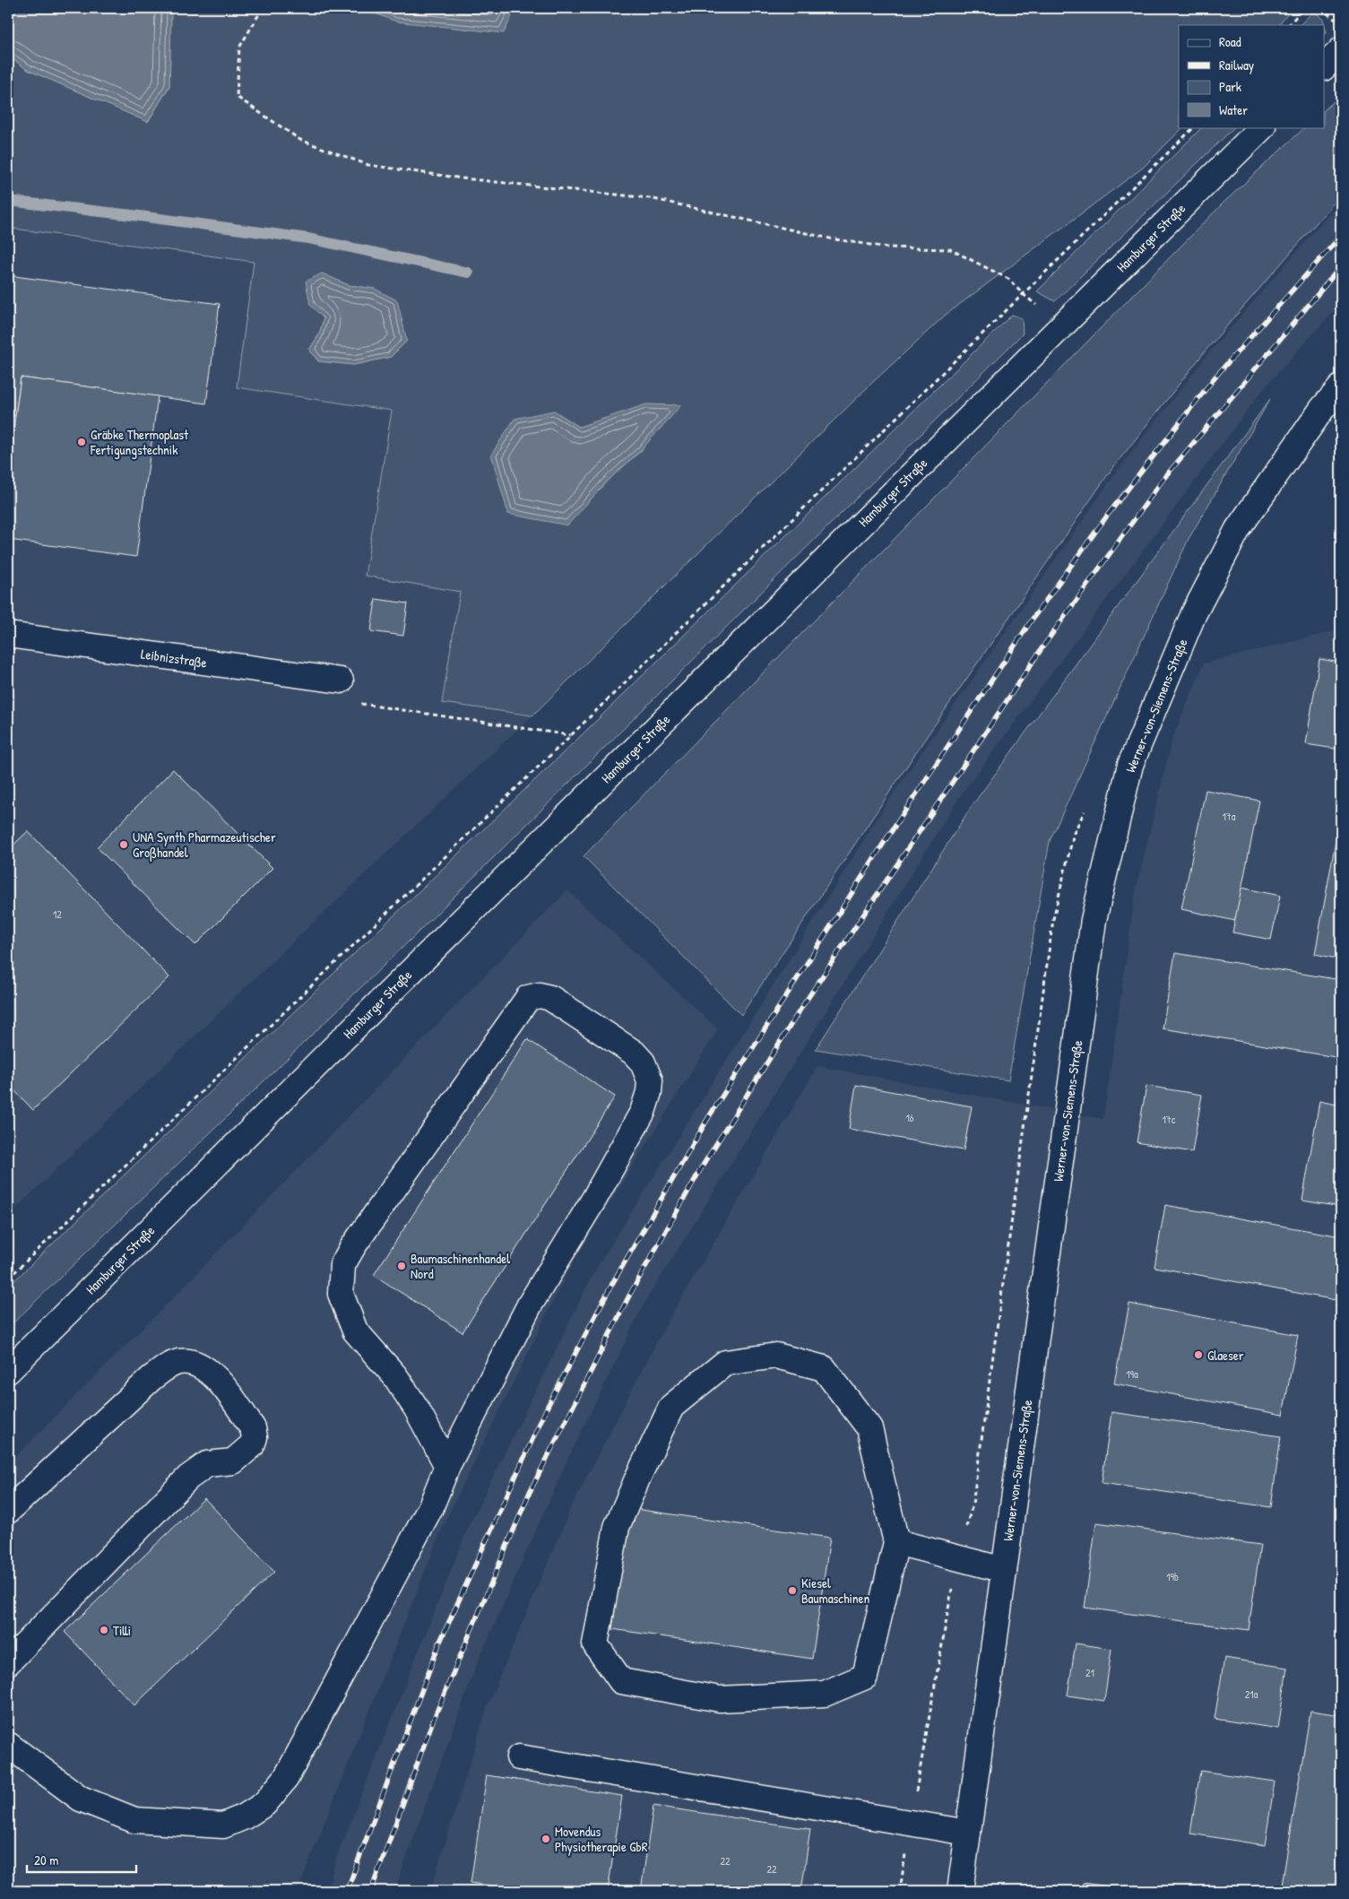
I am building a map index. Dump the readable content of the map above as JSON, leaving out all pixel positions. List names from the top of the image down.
{
  "streets": {
    "street": ["Hamburger Straße", "Leibnizstraße", "Werner-von-Siemens-Straße"]
  },
  "places": [
    "Gräbke Thermoplast Fertigungstechnik",
    "UNA Synth Pharmazeutischer Großhandel",
    "Baumaschinenhandel Nord",
    "Glaeser",
    "Kiesel Baumaschinen",
    "Tilli",
    "Movendus Physiotherapie GbR"
  ],
  "house_numbers": [
    "17a",
    "12",
    "16",
    "17c",
    "19a",
    "19b",
    "21",
    "21a",
    "22",
    "22"
  ],
  "legend": [
    "Road",
    "Railway",
    "Park",
    "Water"
  ],
  "scale_bar": "20 m"
}
